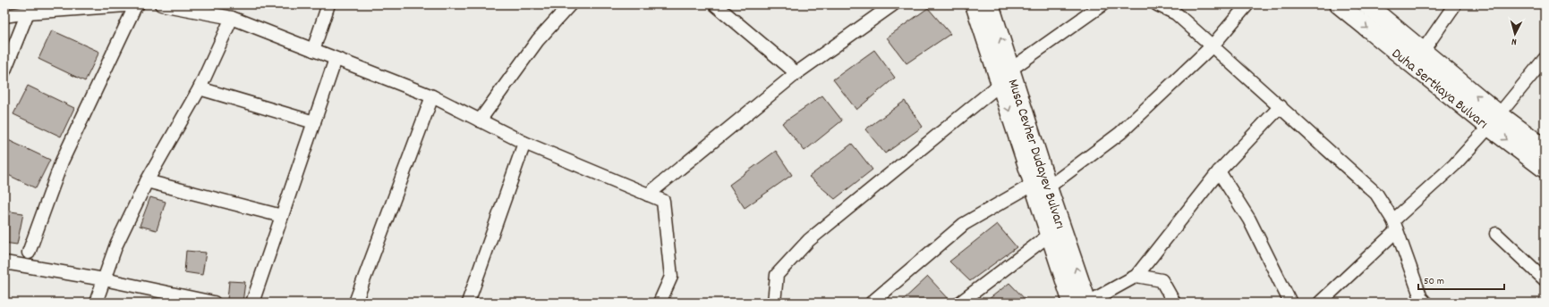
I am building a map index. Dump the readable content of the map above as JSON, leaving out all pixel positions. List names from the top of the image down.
{
  "streets": {
    "main road": ["Duha Sertkaya Bulvarı", "Musa Cevher Dudayev Bulvarı"]
  },
  "scale_bar": "50 m",
  "north": "bottom"
}
